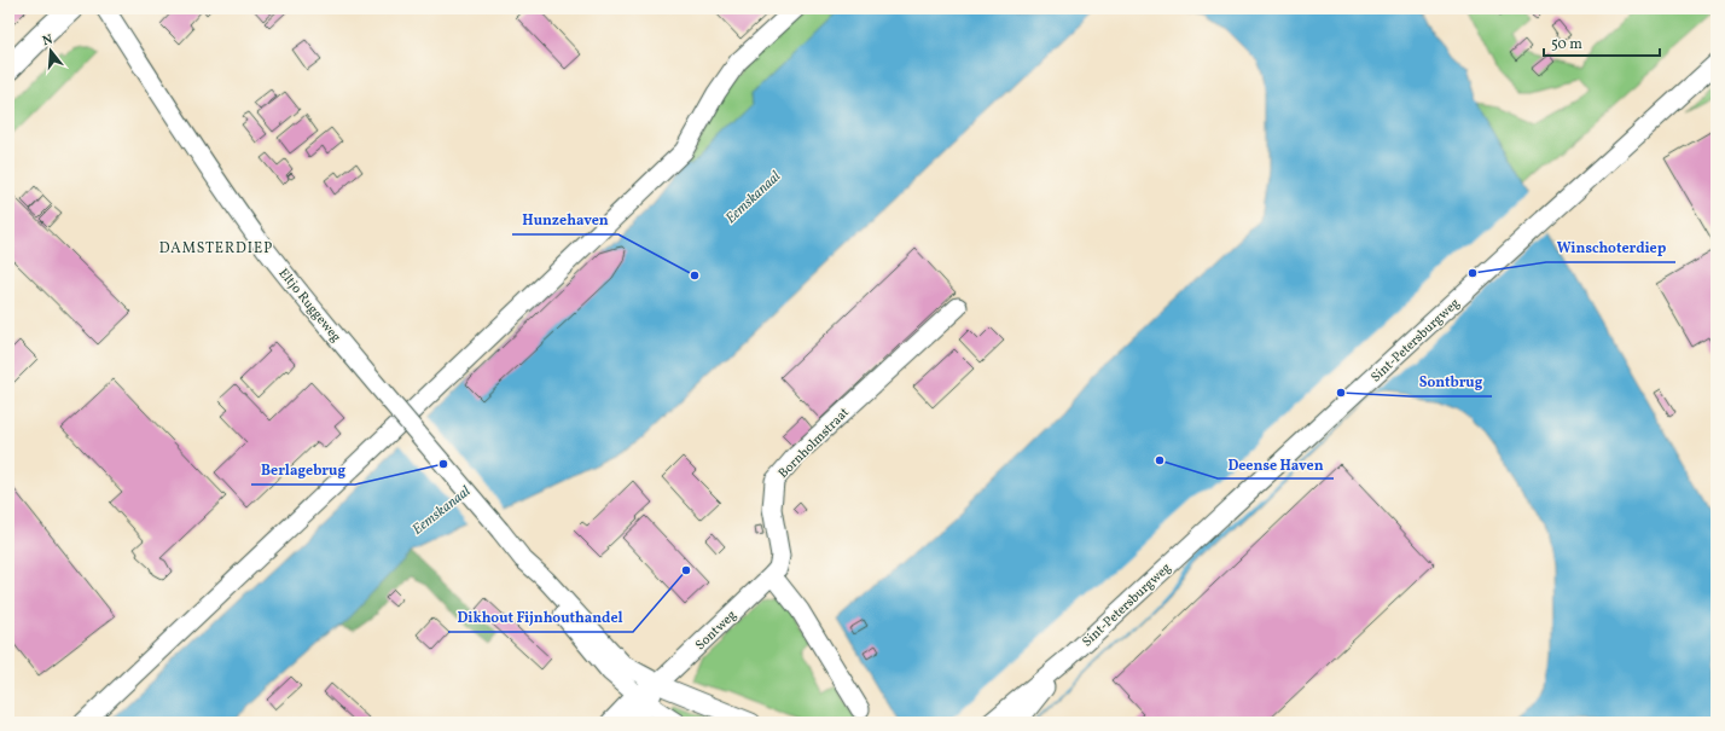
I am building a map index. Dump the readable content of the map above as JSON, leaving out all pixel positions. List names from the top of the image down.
{
  "streets": {
    "street": [
      "Eltjo Ruggeweg",
      "Sint-Petersburgweg",
      "Bornholmstraat",
      "Sontweg"
    ]
  },
  "crossings": [
    ["Eltjo Ruggeweg", "Sontweg"],
    ["Bornholmstraat", "Sontweg"]
  ],
  "districts": ["DAMSTERDIEP"],
  "water": ["Eemskanaal"],
  "places": [
    "Winschoterdiep",
    "Hunzehaven",
    "Sontbrug",
    "Deense Haven",
    "Berlagebrug",
    "Dikhout Fijnhouthandel"
  ],
  "scale_bar": "50 m",
  "north": "top"
}
